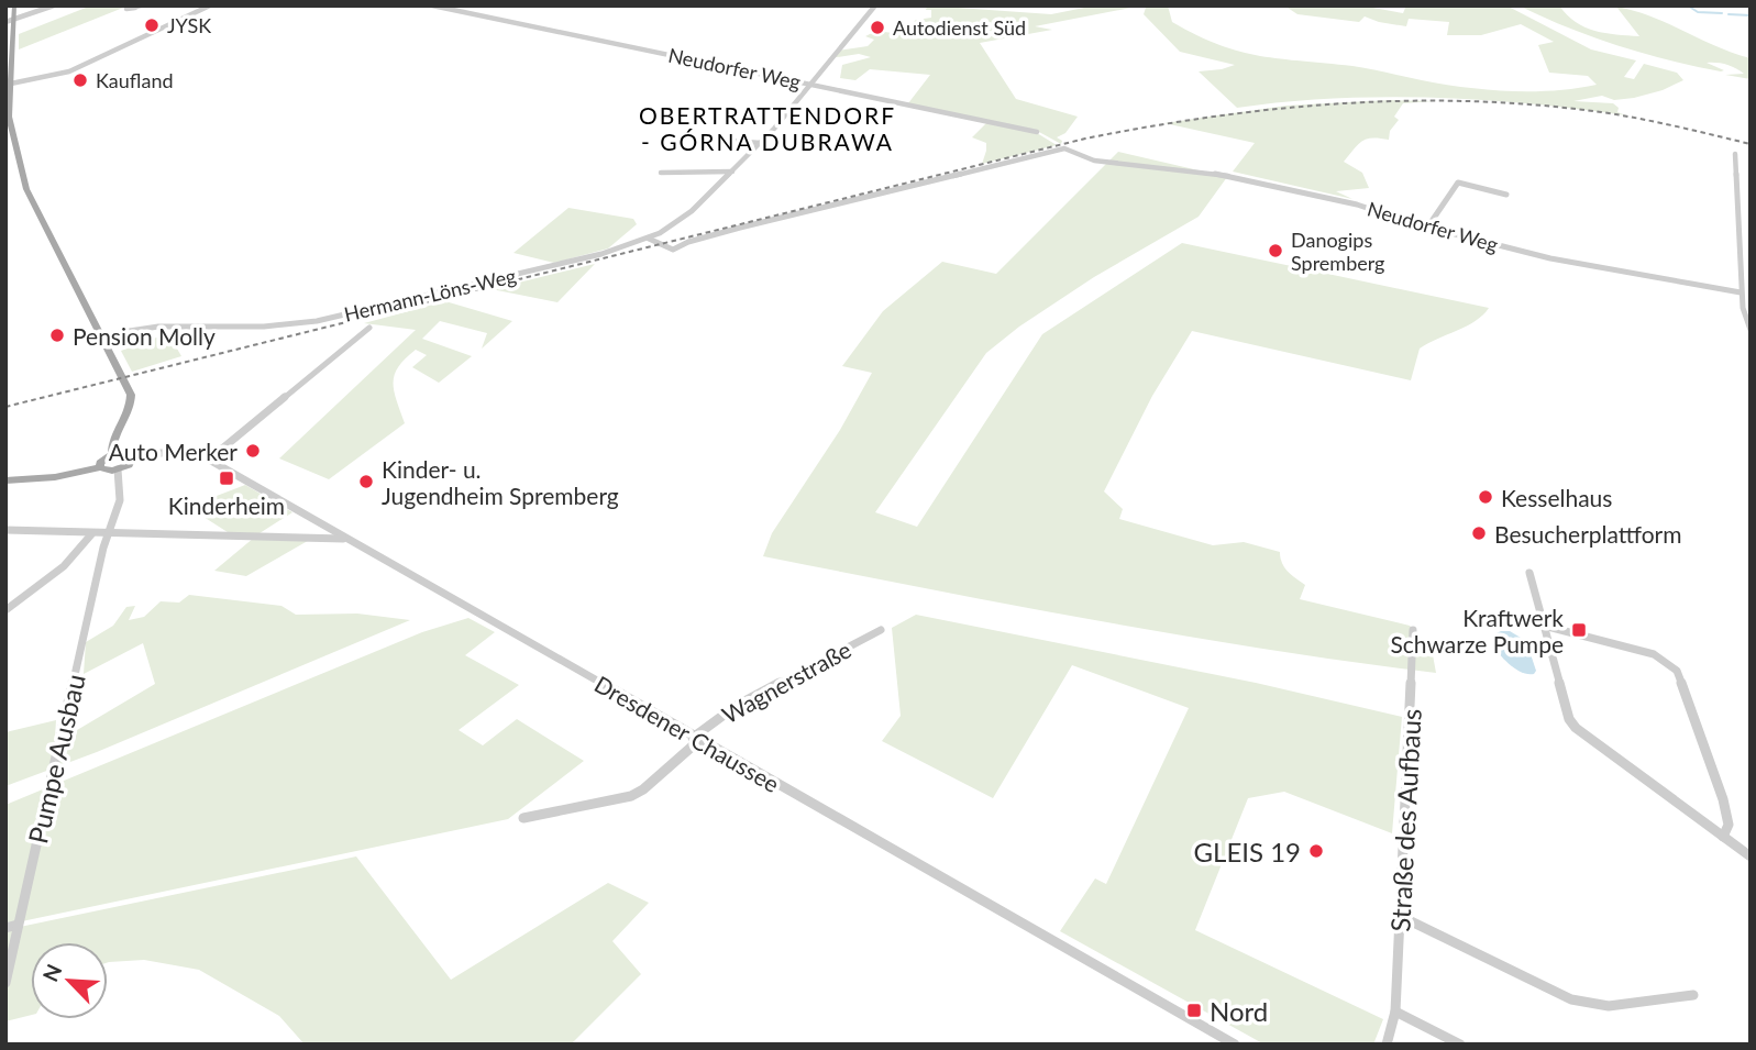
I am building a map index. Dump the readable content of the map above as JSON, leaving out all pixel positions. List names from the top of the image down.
{
  "streets": {
    "street": [
      "Neudorfer Weg",
      "Hermann-Löns-Weg",
      "Wagnerstraße",
      "Dresdener Chaussee",
      "Pumpe Ausbau",
      "Straße des Aufbaus"
    ]
  },
  "crossings": [
    ["Neudorfer Weg", "Hermann-Löns-Weg"],
    ["Wagnerstraße", "Dresdener Chaussee"]
  ],
  "districts": ["OBERTRATTENDORF - GÓRNA DUBRAWA"],
  "places": {
    "other": [
      "JYSK",
      "Autodienst Süd",
      "Kaufland",
      "Danogips Spremberg",
      "Pension Molly",
      "Auto Merker",
      "Kinder- u. Jugendheim Spremberg",
      "Kesselhaus",
      "Besucherplattform",
      "GLEIS 19"
    ],
    "transit": ["Kinderheim", "Kraftwerk Schwarze Pumpe", "Nord"]
  },
  "north": "top left"
}
